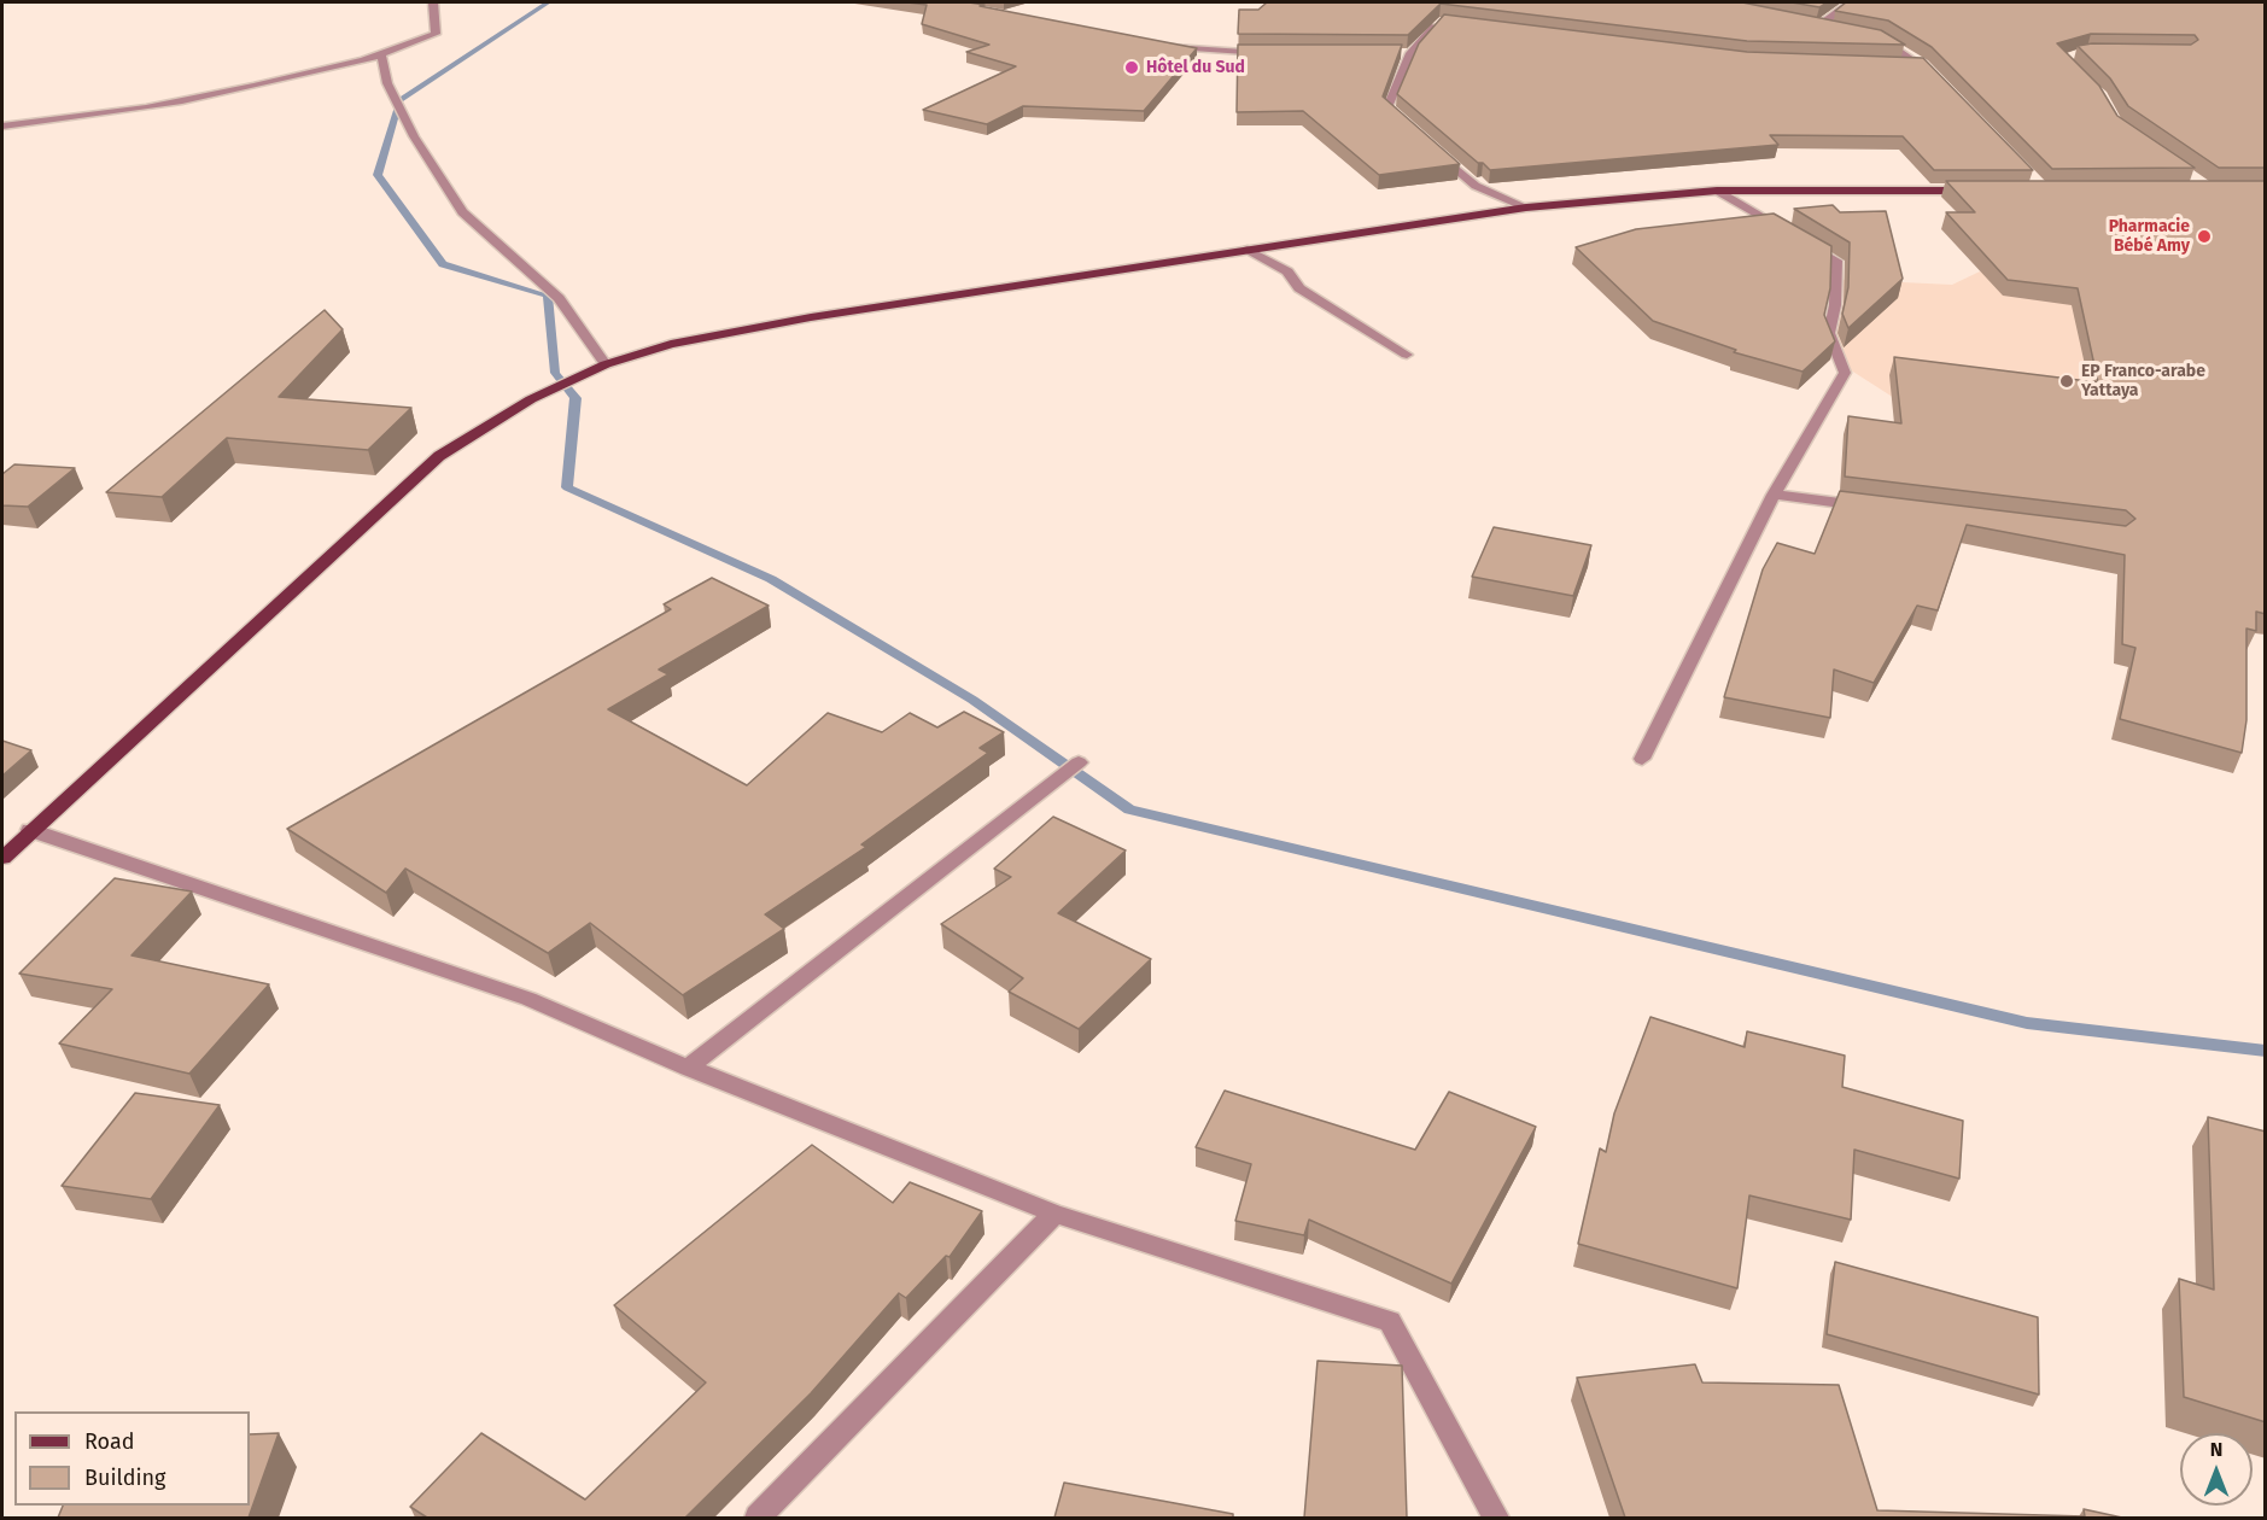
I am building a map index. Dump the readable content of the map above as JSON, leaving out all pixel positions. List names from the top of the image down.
{
  "places": ["Hôtel du Sud", "Pharmacie Bébé Amy", "EP Franco-arabe Yattaya"],
  "legend": ["Road", "Building"],
  "north": "top"
}
